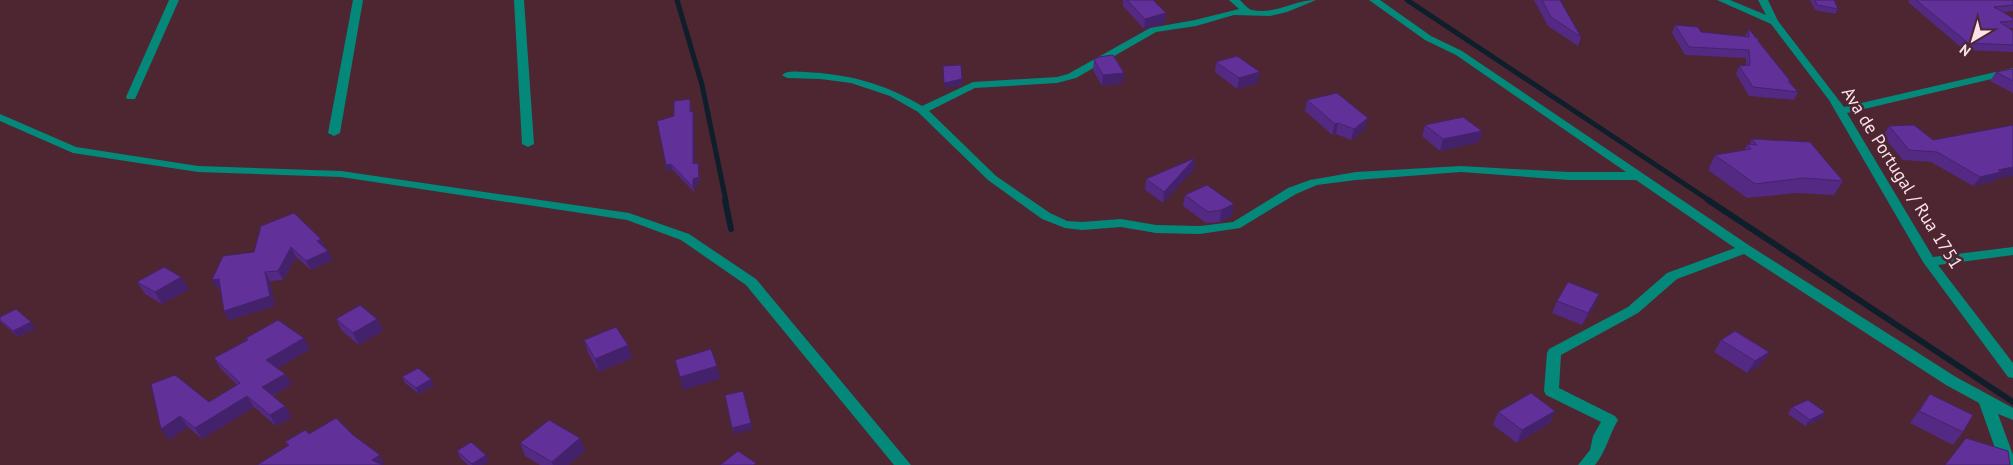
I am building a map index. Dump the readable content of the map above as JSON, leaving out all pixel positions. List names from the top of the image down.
{
  "streets": {
    "street": ["Ava de Portugal / Rua 1751"]
  },
  "north": "bottom left"
}
